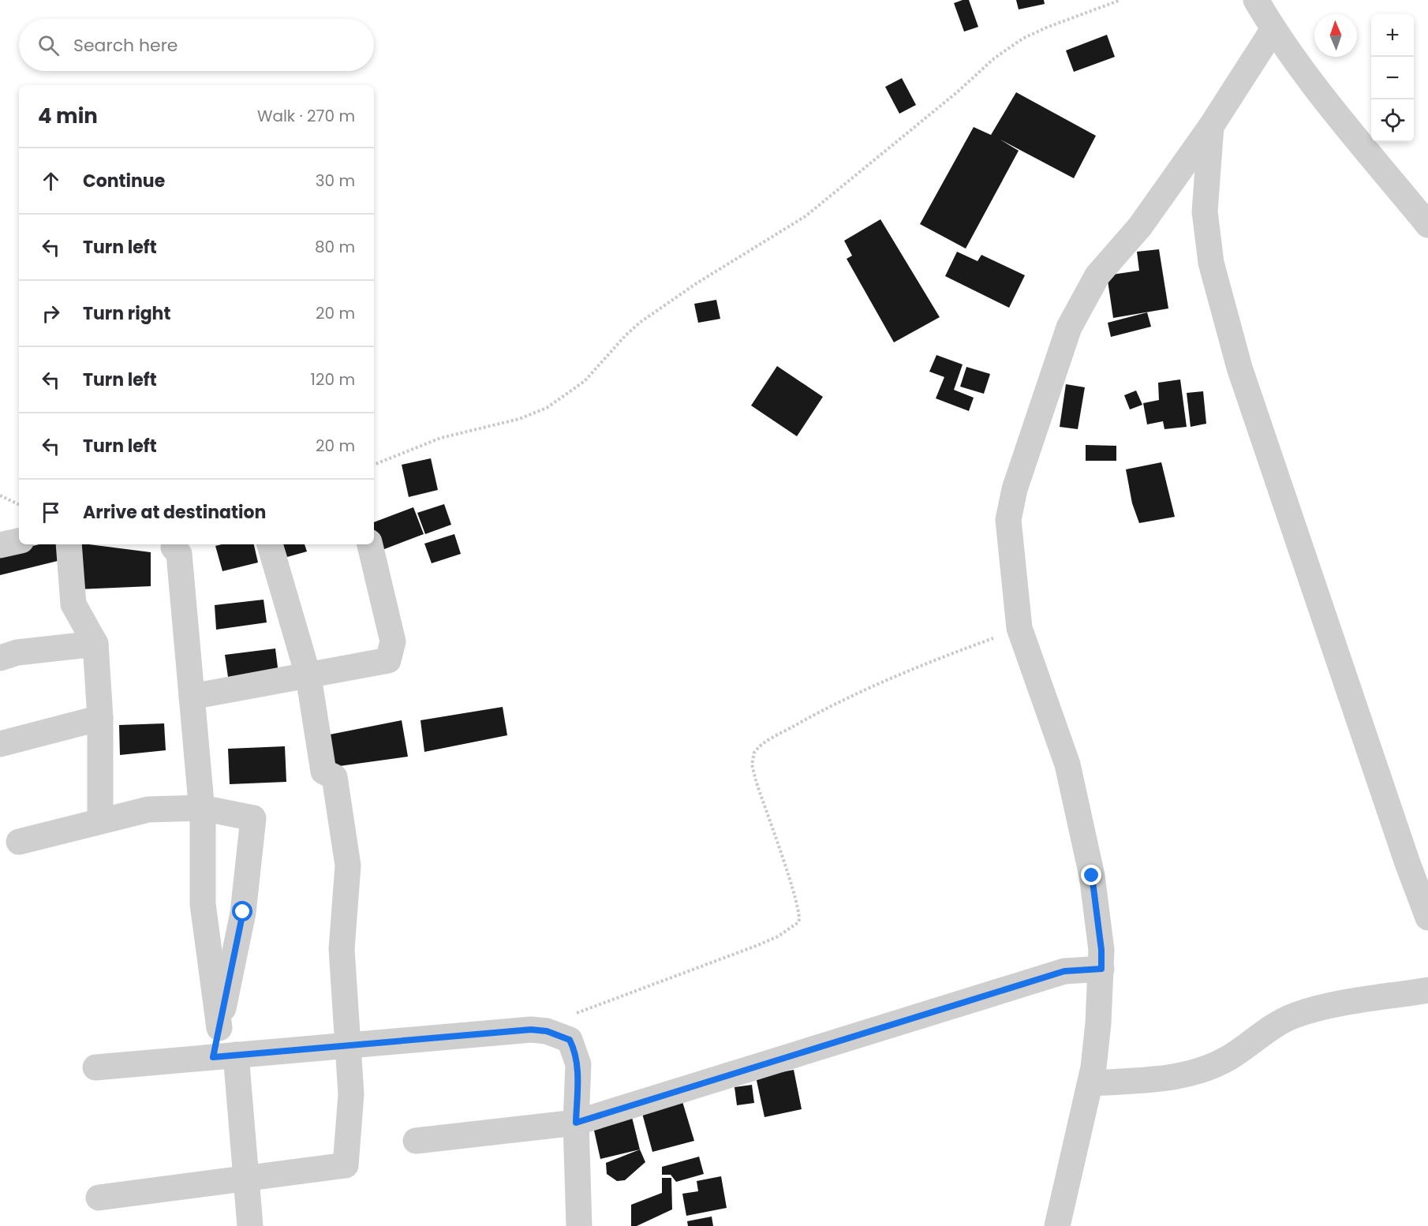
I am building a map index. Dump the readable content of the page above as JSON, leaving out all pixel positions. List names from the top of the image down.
{
  "north": "top",
  "page": {
    "map_buttons": ["+", "−"],
    "search": "Search here",
    "heading": ["4 min", "Walk · 270 m"],
    "list": [
      ["Continue", "30 m"],
      ["Turn left", "80 m"],
      ["Turn right", "20 m"],
      ["Turn left", "120 m"],
      ["Turn left", "20 m"],
      "Arrive at destination"
    ]
  }
}
